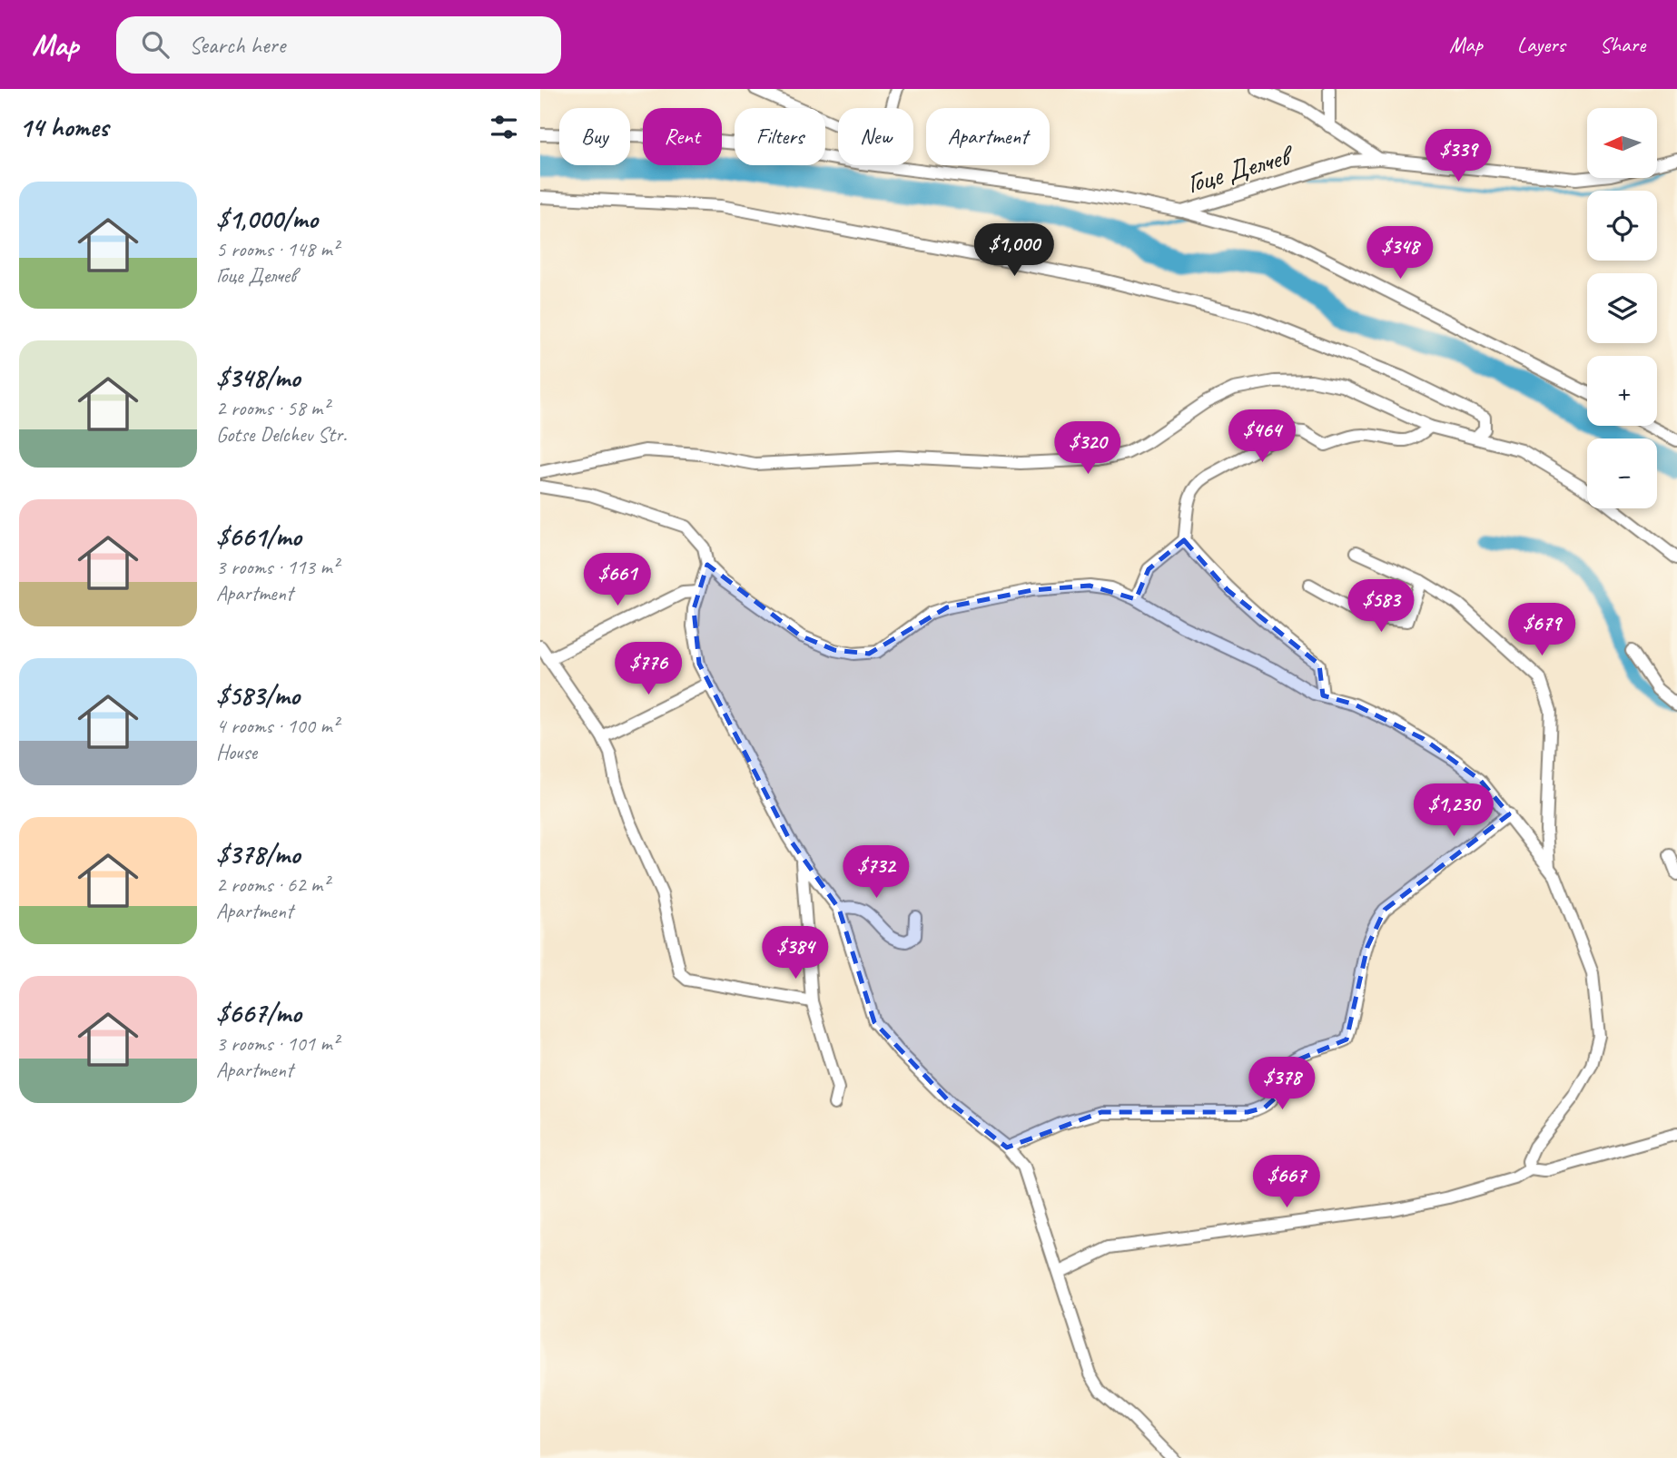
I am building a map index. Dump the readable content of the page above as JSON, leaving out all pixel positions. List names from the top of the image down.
{
  "streets": {
    "street": ["Гоце Делчев"]
  },
  "north": "left",
  "page": {
    "header": "Map",
    "search": "Search here",
    "nav": ["Map", "Layers", "Share"],
    "heading": "14 homes",
    "map_buttons": ["+", "−"],
    "chip": [
      "Buy",
      "Rent",
      "Filters",
      "New",
      "Apartment"
    ],
    "price": [
      "$339",
      "$1,000",
      "$348",
      "$464",
      "$320",
      "$661",
      "$583",
      "$679",
      "$776",
      "$1,230",
      "$732",
      "$384",
      "$378",
      "$667"
    ],
    "list": [
      {
        "name": "$1,000/mo",
        "note": "5 rooms · 148 m² · Гоце Делчев"
      },
      {
        "name": "$348/mo",
        "note": "2 rooms · 58 m² · Gotse Delchev Str."
      },
      {
        "name": "$661/mo",
        "note": "3 rooms · 113 m² · Apartment"
      },
      {
        "name": "$583/mo",
        "note": "4 rooms · 100 m² · House"
      },
      {
        "name": "$378/mo",
        "note": "2 rooms · 62 m² · Apartment"
      },
      {
        "name": "$667/mo",
        "note": "3 rooms · 101 m² · Apartment"
      }
    ]
  }
}
